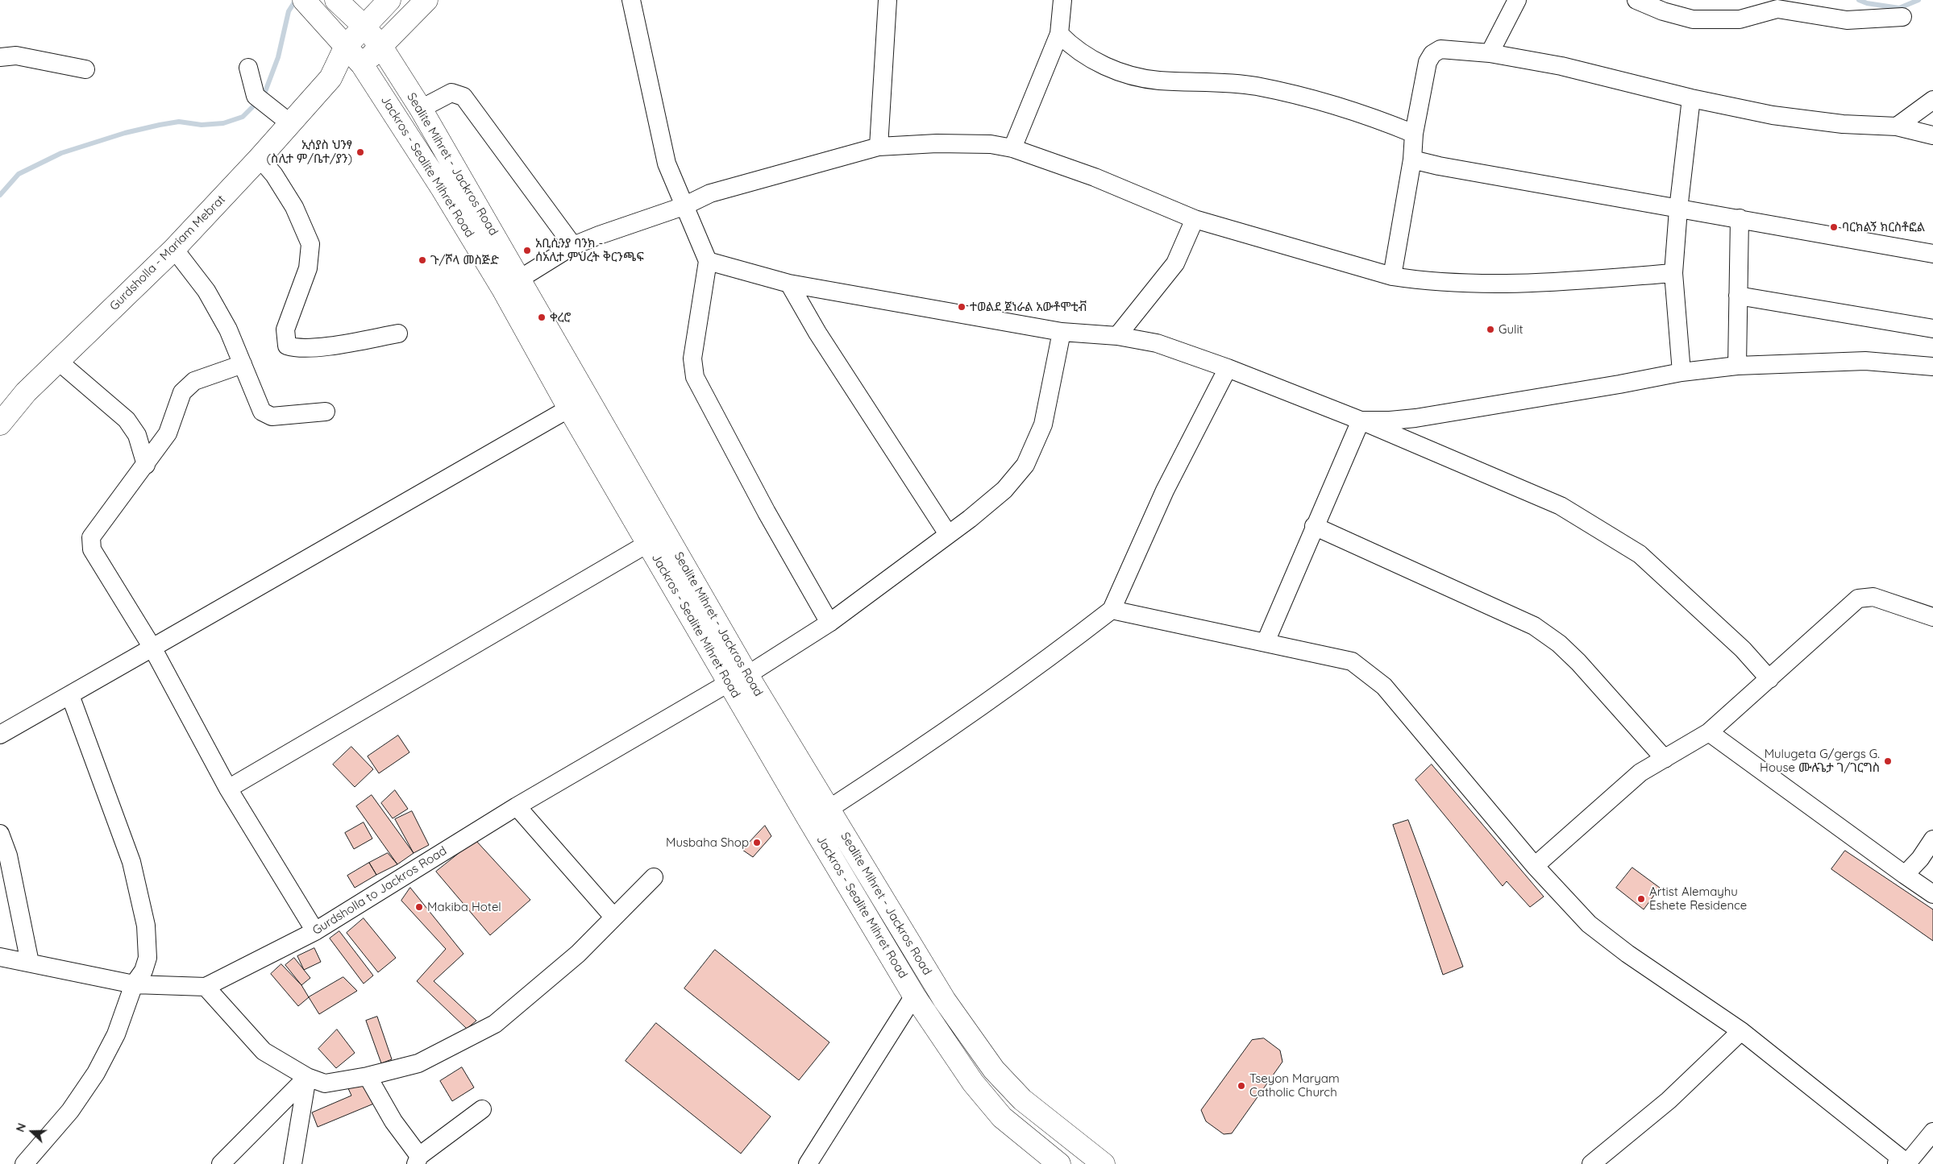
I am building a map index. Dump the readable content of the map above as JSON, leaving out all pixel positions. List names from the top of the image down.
{
  "streets": {
    "main road": ["Sealite Mihret - Jackros Road", "Jackros - Sealite Mihret Road", "Gurdsholla - Mariam Mebrat"],
    "street": ["Gurdsholla to Jackros Road"]
  },
  "crossings": [
    ["Sealite Mihret - Jackros Road", "Jackros - Sealite Mihret Road"],
    ["Sealite Mihret - Jackros Road", "Gurdsholla to Jackros Road"],
    ["Jackros - Sealite Mihret Road", "Gurdsholla to Jackros Road"]
  ],
  "places": [
    "ኢሳያስ ህንፃ (ስሊተ ም/ቤተ/ያን)",
    "ባርክልኝ ክርስቶፎል",
    "አቢሲንያ ባንክ - ሰአሊተ ምህረት ቅርንጫፍ",
    "ጉ/ሾላ መስጅድ",
    "ተወልደ ጀነራል አውቶሞቲቭ",
    "ቀረሮ",
    "Gulit",
    "Mulugeta G/gergs G. House ሙሉጌታ ገ/ገርግስ",
    "Musbaha Shop",
    "Artist Alemayhu Eshete Residence",
    "Makiba Hotel",
    "Tseyon Maryam Catholic Church"
  ],
  "north": "left"
}
